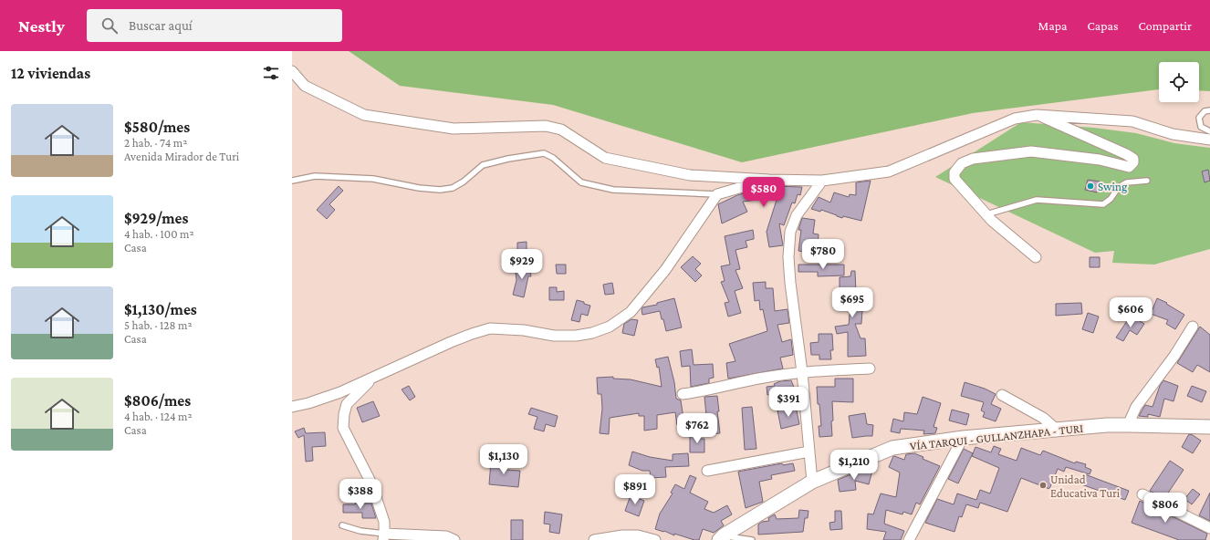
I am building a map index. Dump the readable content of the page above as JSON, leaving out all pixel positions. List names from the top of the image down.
{
  "streets": {
    "main road": ["VÍA TARQUI - GULLANZHAPA - TURI"]
  },
  "places": ["Swing", "Unidad Educativa Turi"],
  "page": {
    "header": "Nestly",
    "search": "Buscar aquí",
    "nav": ["Mapa", "Capas", "Compartir"],
    "heading": "12 viviendas",
    "list": [
      {
        "name": "$580/mes",
        "note": "2 hab. · 74 m² · Avenida Mirador de Turi"
      },
      {
        "name": "$929/mes",
        "note": "4 hab. · 100 m² · Casa"
      },
      {
        "name": "$1,130/mes",
        "note": "5 hab. · 128 m² · Casa"
      },
      {
        "name": "$806/mes",
        "note": "4 hab. · 124 m² · Casa"
      }
    ],
    "price": [
      "$580",
      "$780",
      "$929",
      "$695",
      "$606",
      "$391",
      "$762",
      "$1,130",
      "$1,210",
      "$891",
      "$388",
      "$806"
    ]
  }
}
